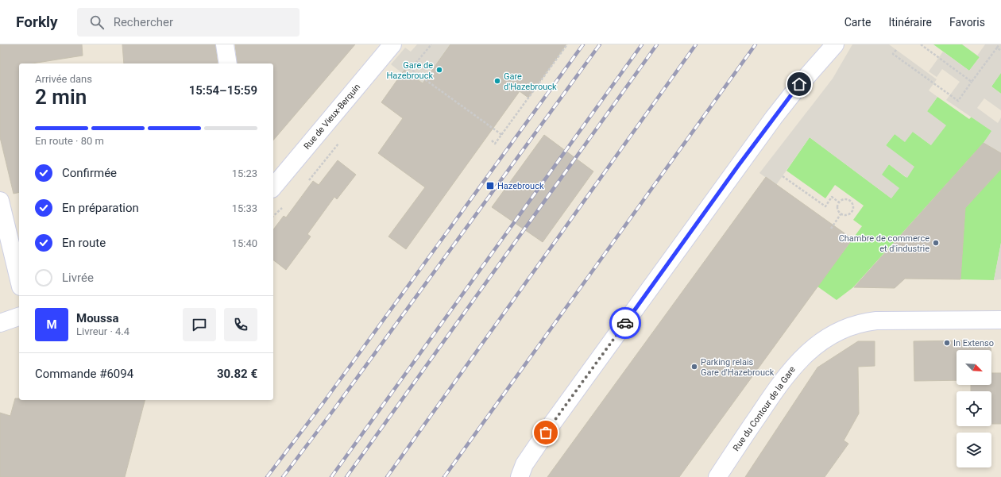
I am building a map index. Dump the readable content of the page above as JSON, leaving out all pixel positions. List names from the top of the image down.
{
  "streets": {
    "street": ["Rue de Vieux-Berquin", "Rue du Contour de la Gare"]
  },
  "places": {
    "other": [
      "Gare de Hazebrouck",
      "Gare d'Hazebrouck",
      "Chambre de commerce et d'industrie",
      "In Extenso",
      "Parking relais Gare d'Hazebrouck"
    ],
    "transit": ["Hazebrouck"]
  },
  "north": "bottom right",
  "page": {
    "header": "Forkly",
    "search": "Rechercher",
    "nav": ["Carte", "Itinéraire", "Favoris"],
    "heading": ["2 min", "Arrivée dans", "15:54–15:59"],
    "panel": [
      "Moussa",
      "Livreur · 4.4",
      "Commande #6094",
      "30.82 €"
    ],
    "bar": "En route · 80 m",
    "list": [
      ["Confirmée", "15:23"],
      ["En préparation", "15:33"],
      ["En route", "15:40"],
      "Livrée"
    ],
    "round": "M"
  }
}
